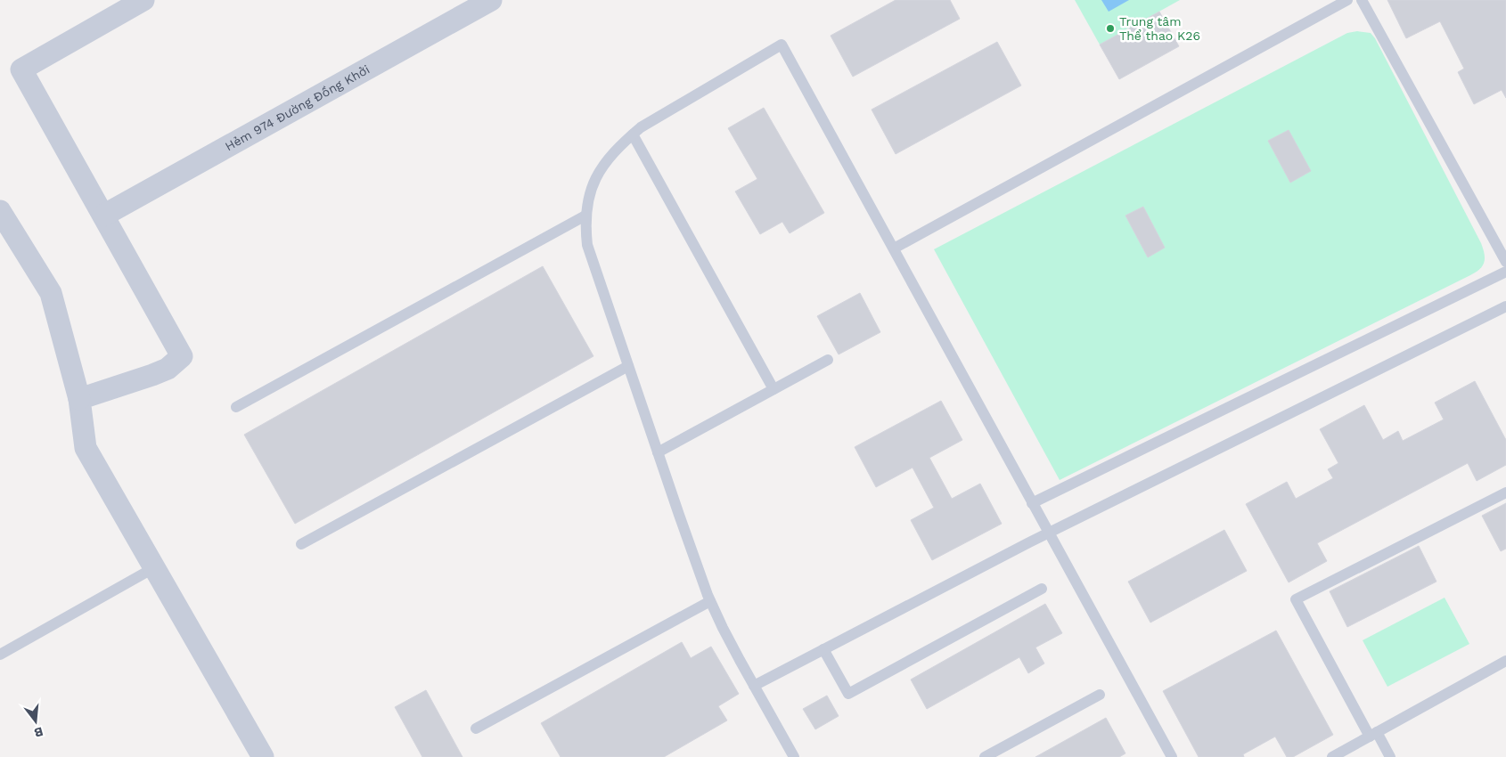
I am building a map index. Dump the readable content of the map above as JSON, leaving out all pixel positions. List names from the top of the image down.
{
  "streets": {
    "street": ["Hẻm 974 Đường Đồng Khởi"]
  },
  "places": ["Trung tâm Thể thao K26"],
  "north": "bottom"
}
